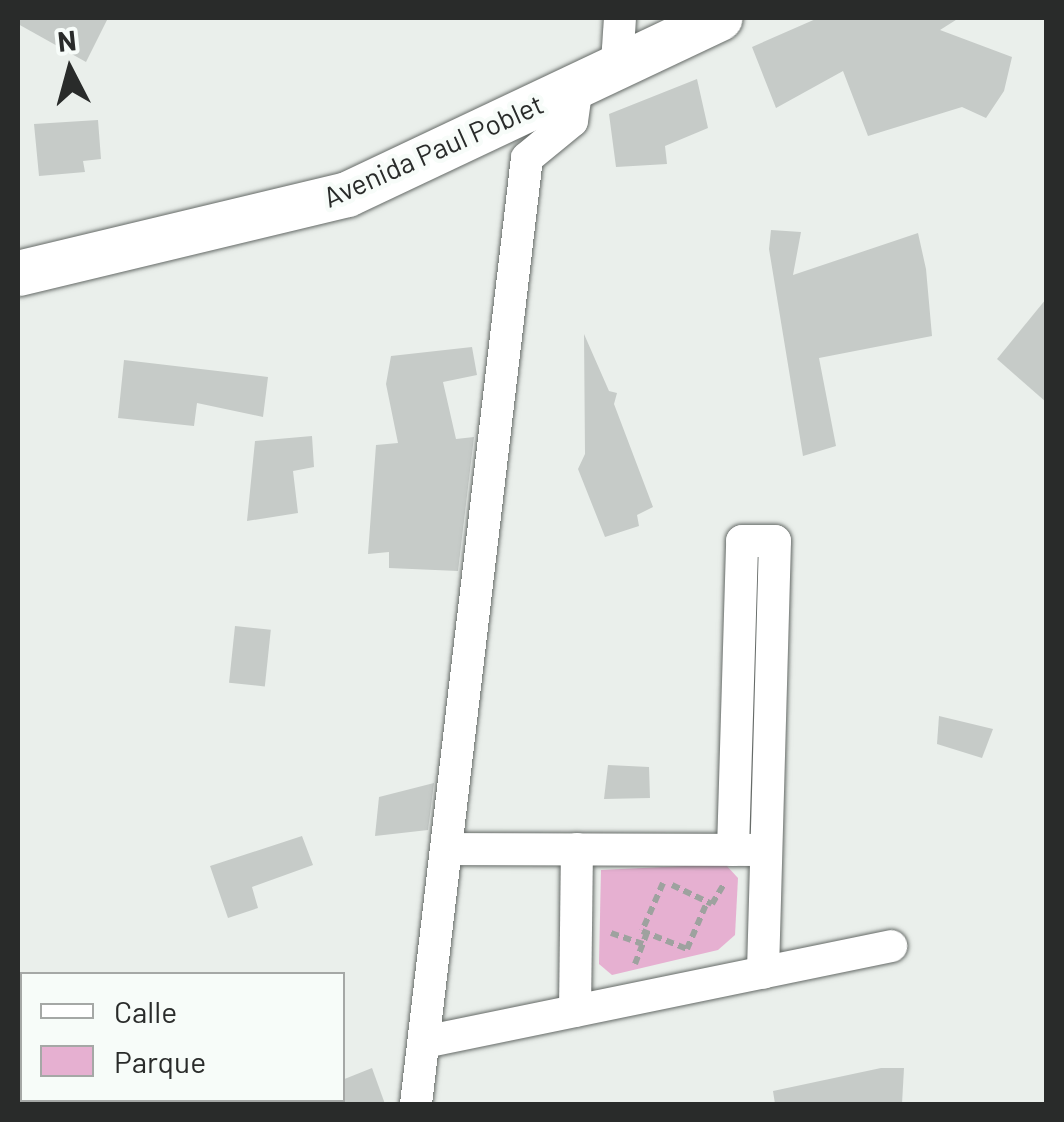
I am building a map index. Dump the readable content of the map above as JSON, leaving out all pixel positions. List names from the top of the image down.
{
  "streets": {
    "main road": ["Avenida Paul Poblet"]
  },
  "legend": ["Calle", "Parque"],
  "north": "top"
}
